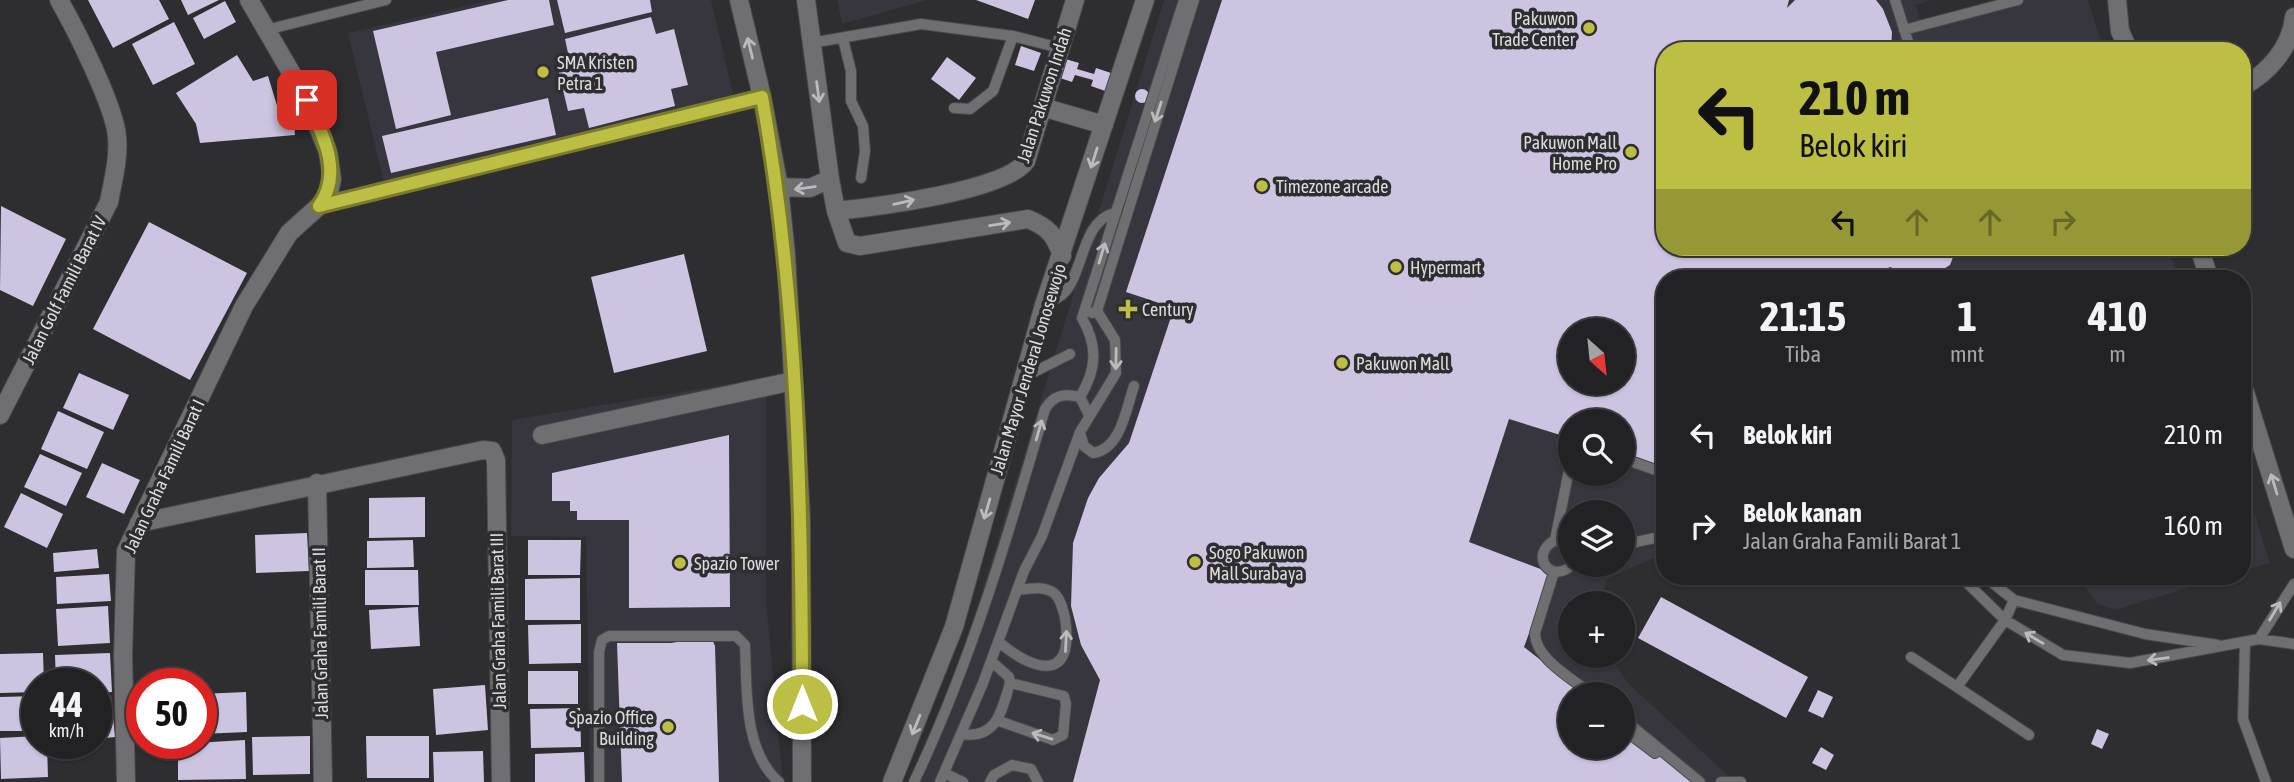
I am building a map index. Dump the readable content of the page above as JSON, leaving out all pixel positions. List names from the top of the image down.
{
  "streets": {
    "street": [
      "Jalan Pakuwon Indah",
      "Jalan Golf Famili Barat IV",
      "Jalan Mayor Jenderal Jonosewojo",
      "Jalan Graha Famili Barat I",
      "Jalan Graha Famili Barat III",
      "Jalan Graha Famili Barat II"
    ]
  },
  "crossings": [
    ["Jalan Pakuwon Indah", "Jalan Mayor Jenderal Jonosewojo"],
    ["Jalan Graha Famili Barat III", "Jalan Graha Famili Barat II"]
  ],
  "one_way": ["Jalan Pakuwon Indah"],
  "places": {
    "other": [
      "Pakuwon Trade Center",
      "SMA Kristen Petra 1",
      "Pakuwon Mall Home Pro",
      "Timezone arcade",
      "Hypermart",
      "Pakuwon Mall",
      "Sogo Pakuwon Mall Surabaya",
      "Spazio Tower",
      "Spazio Office Building"
    ],
    "health": ["Century"]
  },
  "north": "bottom right",
  "page": {
    "turn": ["210 m", "Belok kiri"],
    "eta": [
      "21:15",
      "Tiba",
      "1",
      "mnt",
      "410",
      "m"
    ],
    "map_buttons": ["+", "−"],
    "list": [
      {
        "name": "Belok kiri",
        "value": "210 m"
      },
      {
        "name": "Belok kanan",
        "note": "Jalan Graha Famili Barat 1",
        "value": "160 m"
      }
    ],
    "speed": "44 km/h",
    "limit": "50"
  }
}
